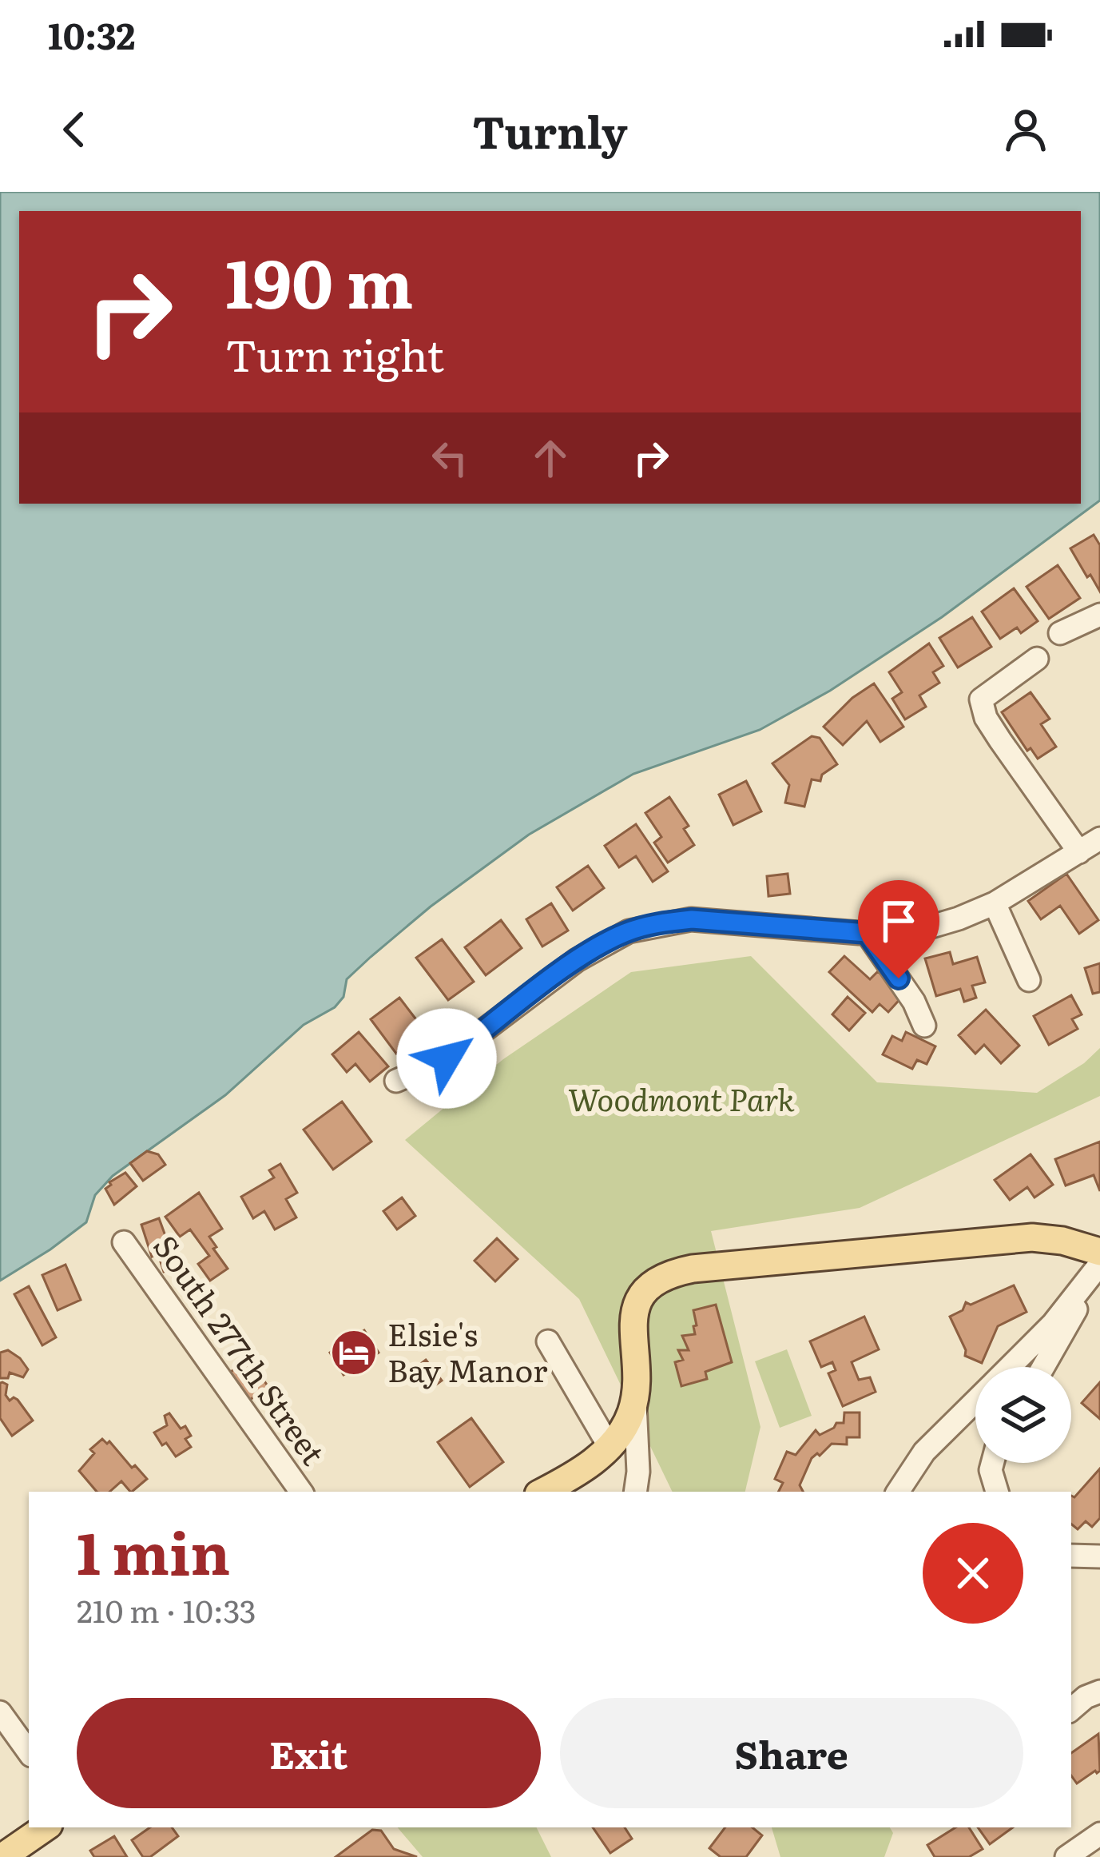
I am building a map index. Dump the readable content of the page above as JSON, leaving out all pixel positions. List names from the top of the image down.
{
  "streets": {
    "street": ["South 277th Street"]
  },
  "parks": ["Woodmont Park"],
  "places": {
    "hotel": ["Elsie's Bay Manor"]
  },
  "page": {
    "status": "10:32",
    "header": "Turnly",
    "turn": ["190 m", "Turn right"],
    "heading": ["1 min", "210 m · 10:33"],
    "buttons": ["Exit", "Share"]
  }
}
